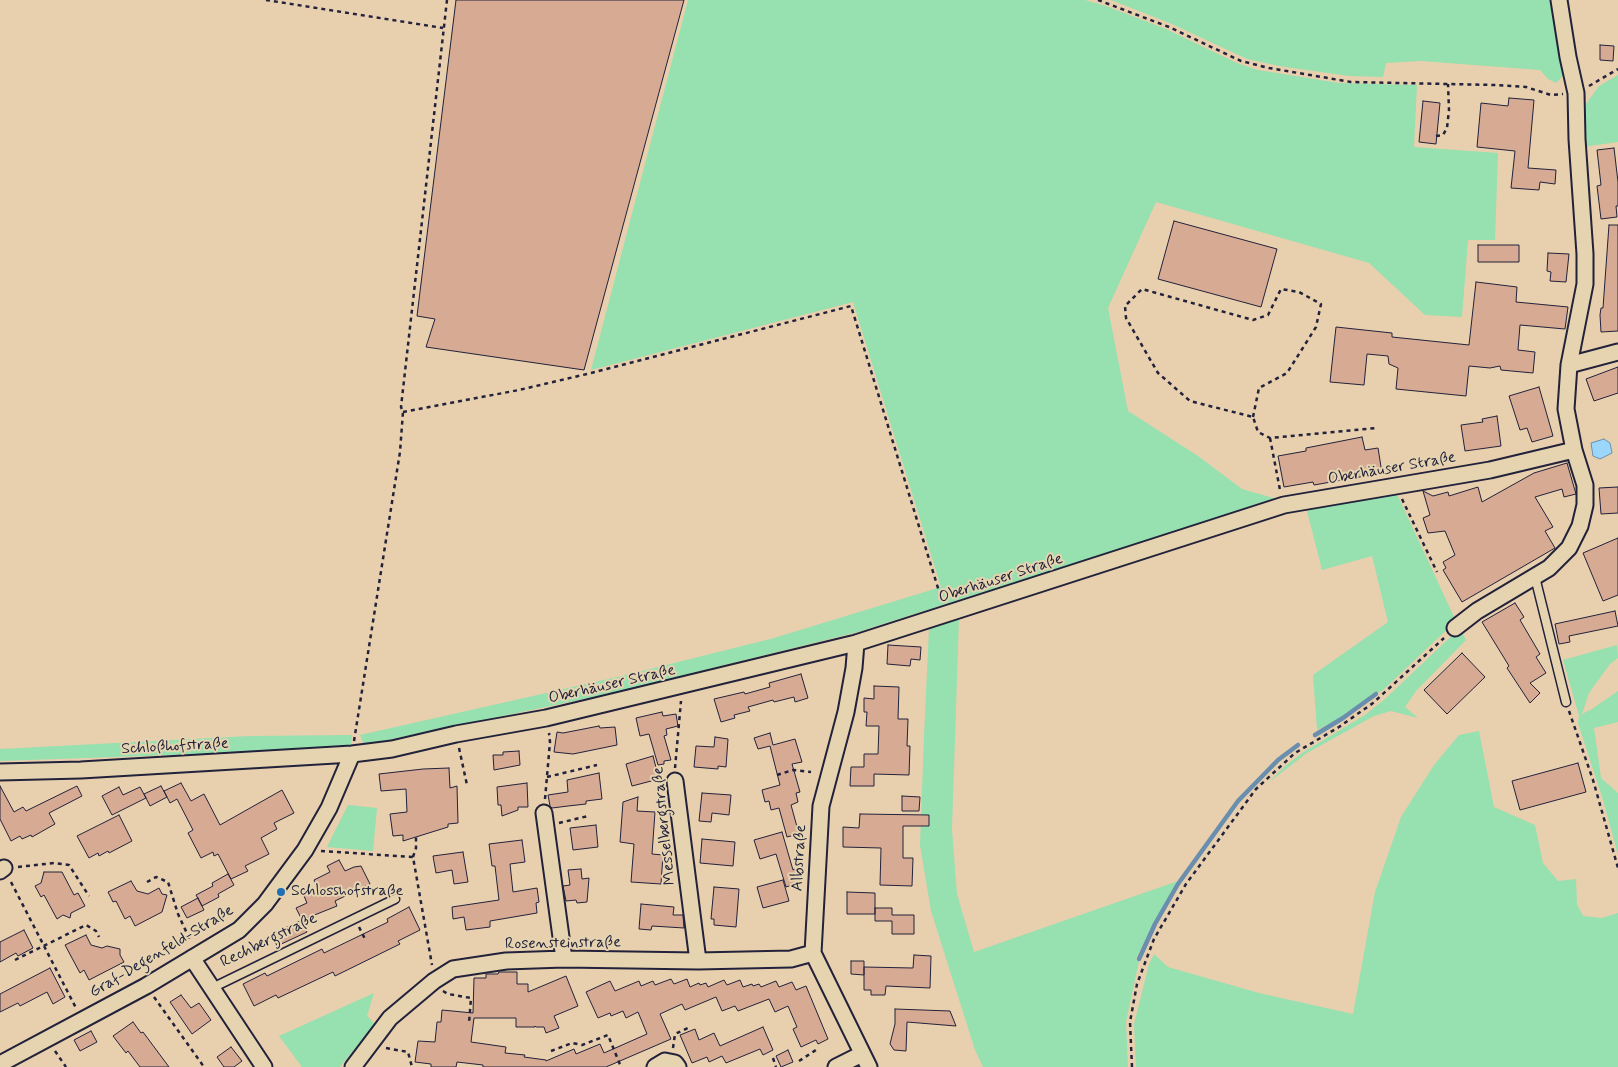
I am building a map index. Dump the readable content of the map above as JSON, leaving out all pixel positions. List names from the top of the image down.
{
  "streets": {
    "street": [
      "Oberhäuser Straße",
      "Schloßhofstraße",
      "Messelbergstraße",
      "Albstraße",
      "Rechbergstraße",
      "Rosensteinstraße",
      "Graf-Degenfeld-Straße"
    ]
  },
  "crossings": [
    ["Oberhäuser Straße", "Schloßhofstraße"],
    ["Oberhäuser Straße", "Messelbergstraße"],
    ["Oberhäuser Straße", "Albstraße"],
    ["Oberhäuser Straße", "Graf-Degenfeld-Straße"],
    ["Schloßhofstraße", "Graf-Degenfeld-Straße"],
    ["Messelbergstraße", "Rosensteinstraße"],
    ["Albstraße", "Rosensteinstraße"],
    ["Rechbergstraße", "Graf-Degenfeld-Straße"]
  ],
  "places": ["Schlosshofstraße"]
}
